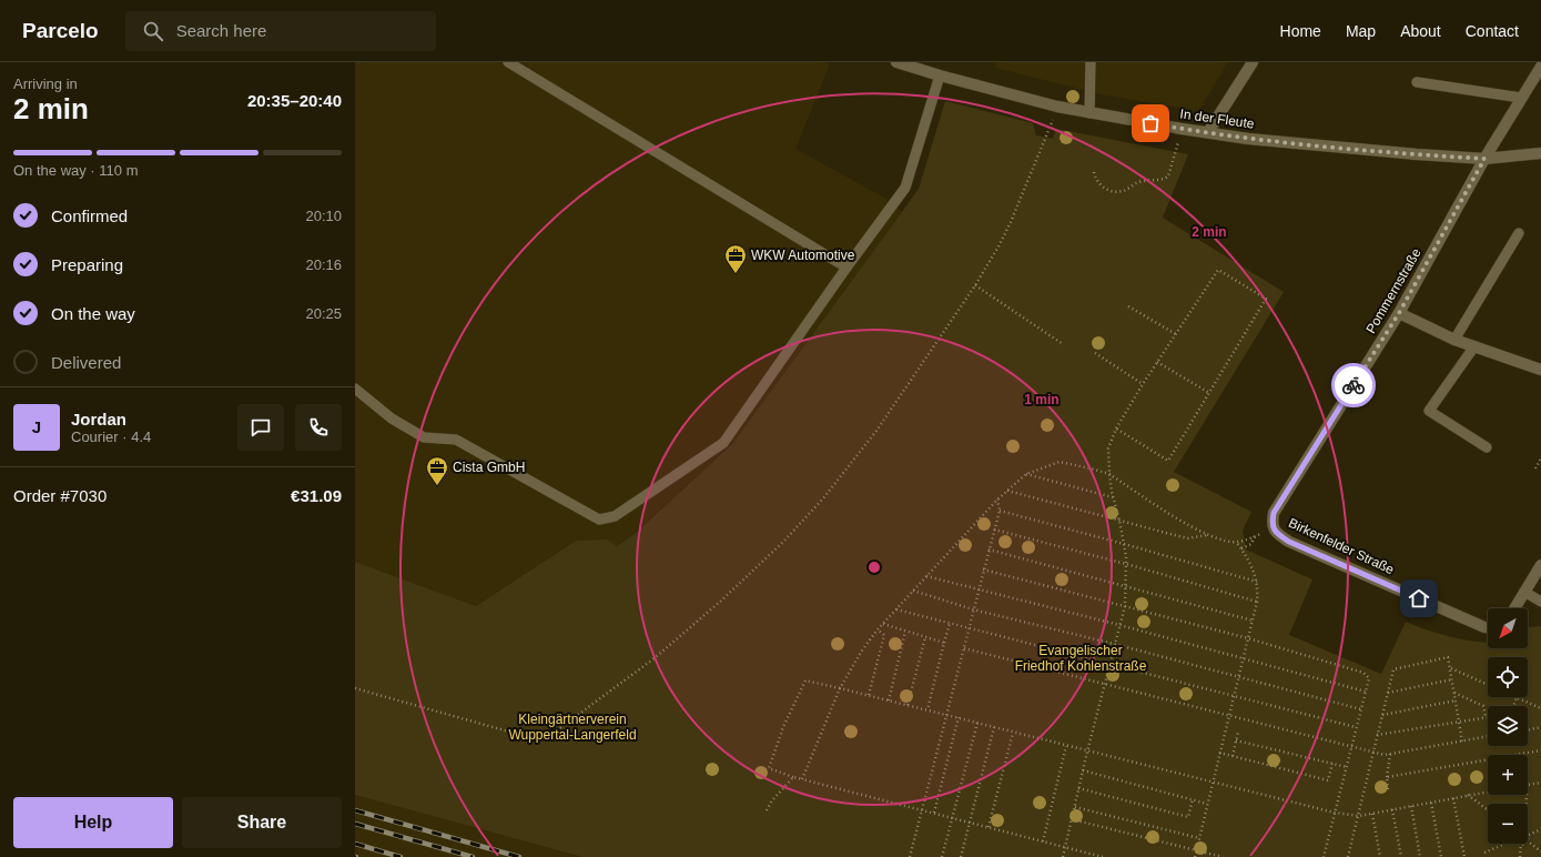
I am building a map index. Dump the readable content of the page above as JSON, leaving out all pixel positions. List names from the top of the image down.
{
  "streets": {
    "street": ["In der Fleute", "Pommernstraße", "Birkenfelder Straße"]
  },
  "crossings": [
    ["In der Fleute", "Pommernstraße"],
    ["Pommernstraße", "Birkenfelder Straße"]
  ],
  "parks": ["Evangelischer Friedhof Kohlenstraße", "Kleingärtnerverein Wuppertal-Langerfeld"],
  "places": {
    "office": ["WKW Automotive", "Cista GmbH"]
  },
  "north": "bottom left",
  "page": {
    "header": "Parcelo",
    "search": "Search here",
    "nav": [
      "Home",
      "Map",
      "About",
      "Contact"
    ],
    "heading": ["2 min", "Arriving in", "20:35–20:40"],
    "panel": [
      "Jordan",
      "Courier · 4.4",
      "Order #7030",
      "€31.09"
    ],
    "bar": "On the way · 110 m",
    "list": [
      ["Confirmed", "20:10"],
      ["Preparing", "20:16"],
      ["On the way", "20:25"],
      "Delivered"
    ],
    "round": "J",
    "map_buttons": ["+", "−"],
    "buttons": ["Help", "Share"]
  },
  "rings": ["2 min", "1 min"]
}
